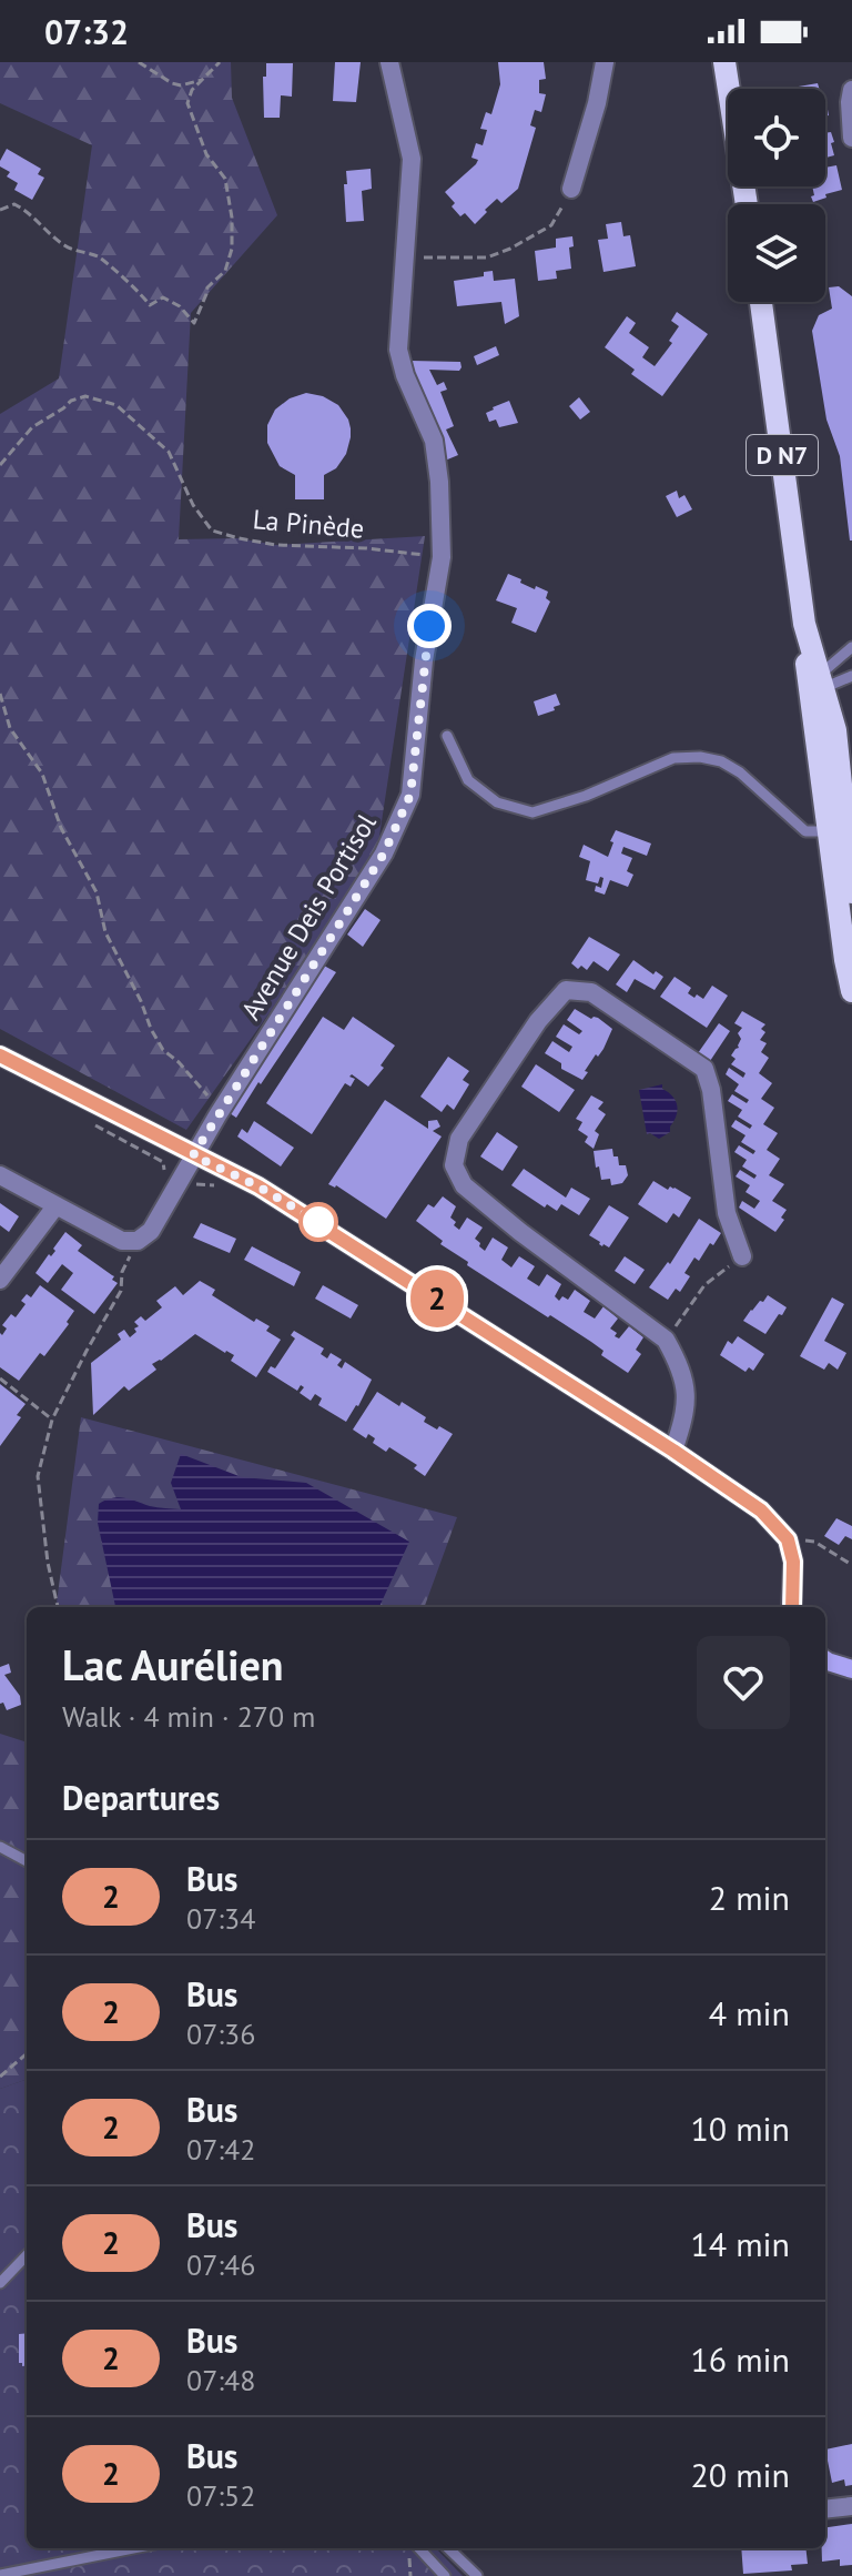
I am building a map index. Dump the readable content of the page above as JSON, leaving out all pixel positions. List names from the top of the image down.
{
  "streets": {
    "main road": ["D N7"],
    "street": ["Avenue Deis Portisol"],
    "path": ["La Pinède"]
  },
  "crossings": [
    ["La Pinède", "Avenue Deis Portisol"]
  ],
  "lines": ["bus line 2"],
  "page": {
    "status": "07:32",
    "on_map": "2",
    "heading": [
      ["Lac Aurélien", "Walk · 4 min · 270 m"],
      "Departures"
    ],
    "list": [
      {
        "mark": "2",
        "name": "Bus",
        "note": "07:34",
        "value": "2 min"
      },
      {
        "mark": "2",
        "name": "Bus",
        "note": "07:36",
        "value": "4 min"
      },
      {
        "mark": "2",
        "name": "Bus",
        "note": "07:42",
        "value": "10 min"
      },
      {
        "mark": "2",
        "name": "Bus",
        "note": "07:46",
        "value": "14 min"
      },
      {
        "mark": "2",
        "name": "Bus",
        "note": "07:48",
        "value": "16 min"
      },
      {
        "mark": "2",
        "name": "Bus",
        "note": "07:52",
        "value": "20 min"
      }
    ]
  }
}
